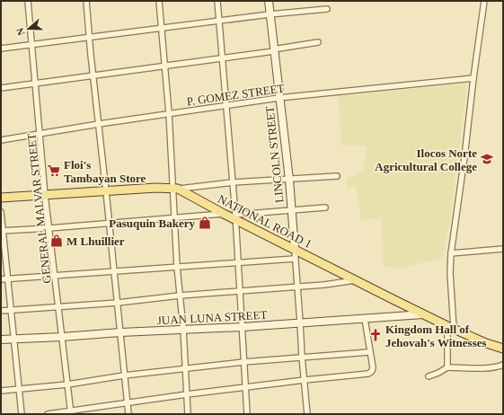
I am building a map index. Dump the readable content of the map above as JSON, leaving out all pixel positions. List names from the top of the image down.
{
  "streets": {
    "main road": ["NATIONAL ROAD 1"],
    "street": [
      "P. GOMEZ STREET",
      "LINCOLN STREET",
      "GENERAL MALVAR STREET",
      "JUAN LUNA STREET"
    ]
  },
  "crossings": [
    ["P. GOMEZ STREET", "LINCOLN STREET"],
    ["P. GOMEZ STREET", "GENERAL MALVAR STREET"],
    ["LINCOLN STREET", "NATIONAL ROAD 1"],
    ["LINCOLN STREET", "JUAN LUNA STREET"],
    ["GENERAL MALVAR STREET", "JUAN LUNA STREET"],
    ["NATIONAL ROAD 1", "JUAN LUNA STREET"]
  ],
  "places": {
    "school or university": ["Ilocos Norte Agricultural College"],
    "supermarket": ["Floi's Tambayan Store"],
    "shop": ["Pasuquin Bakery", "M Lhuillier"],
    "church": ["Kingdom Hall of Jehovah's Witnesses"]
  },
  "north": "left"
}
